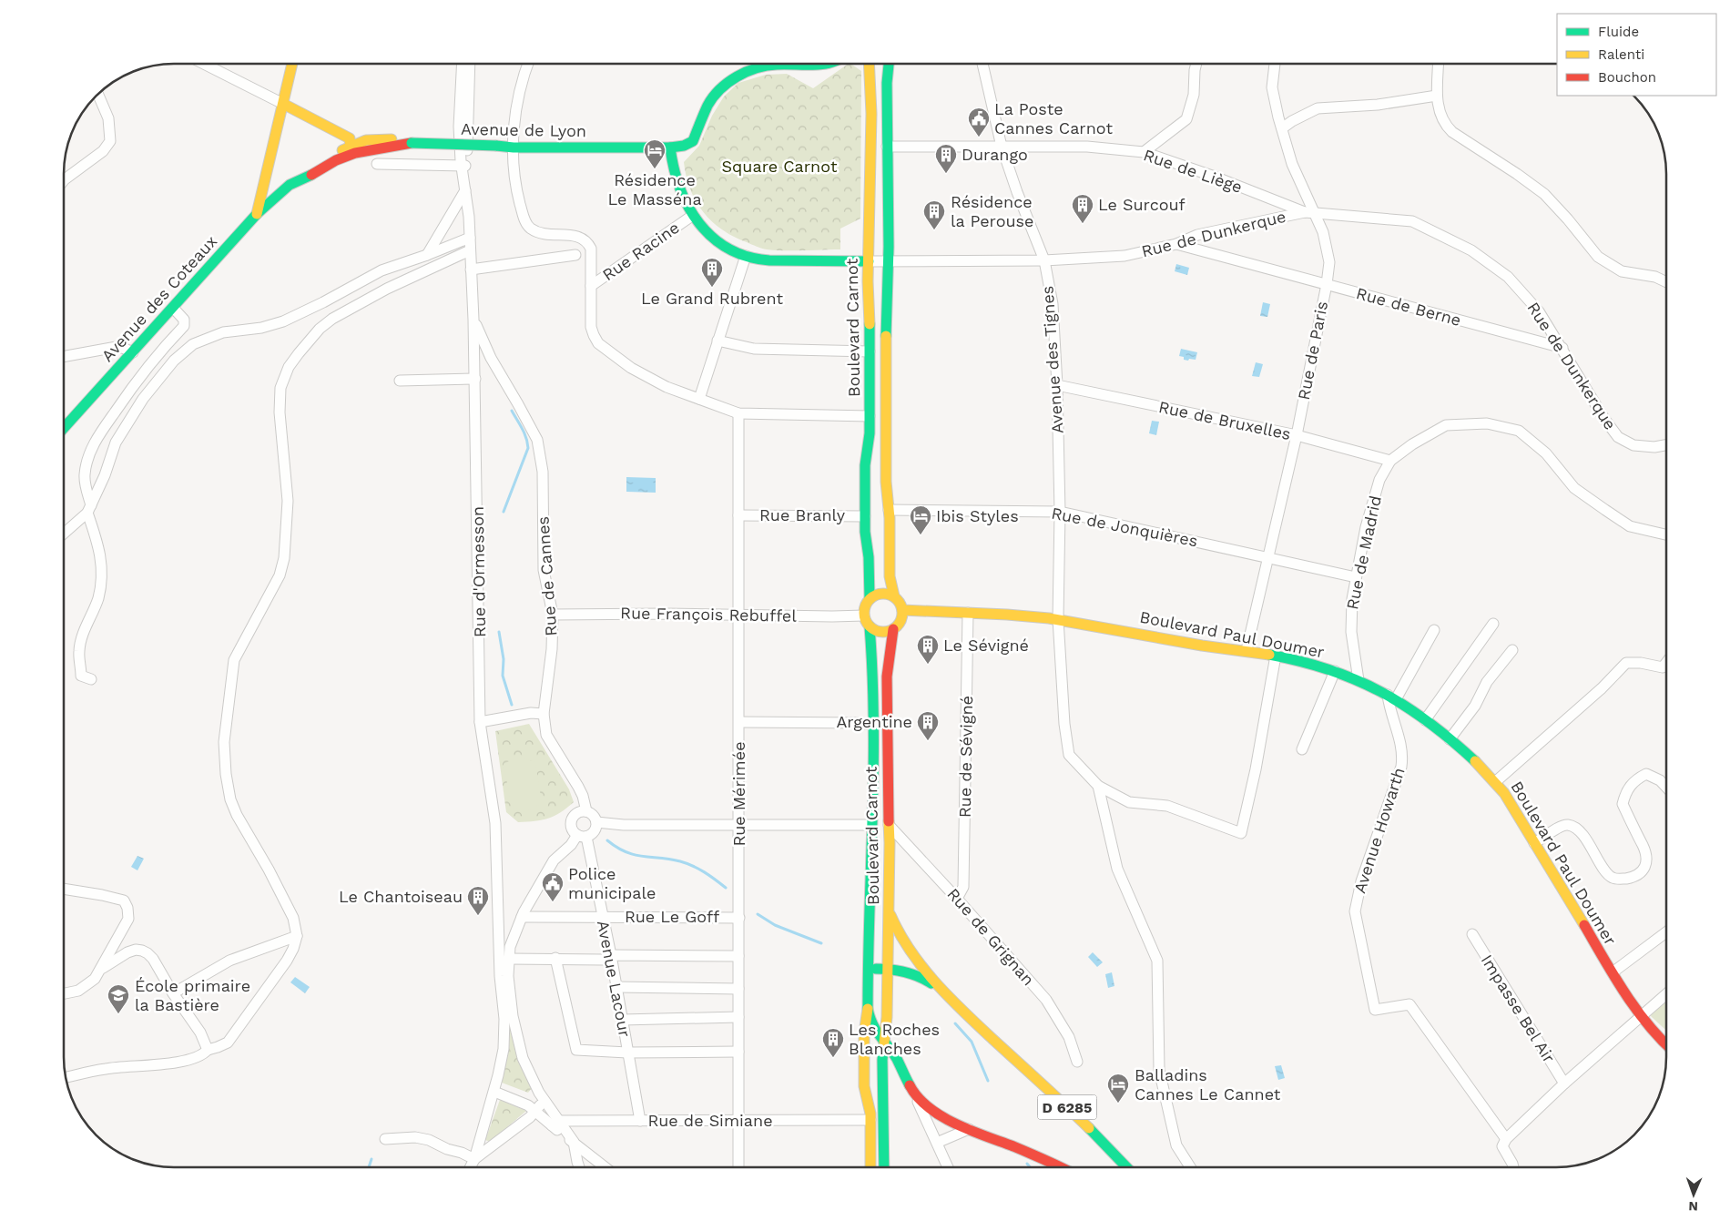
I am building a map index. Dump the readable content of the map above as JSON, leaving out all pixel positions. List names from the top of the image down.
{
  "streets": {
    "main road": [
      "Avenue de Lyon",
      "Avenue des Coteaux",
      "Boulevard Carnot",
      "Boulevard Paul Doumer",
      "D 6285"
    ],
    "street": [
      "Rue de Liège",
      "Rue de Dunkerque",
      "Rue Racine",
      "Rue de Berne",
      "Rue de Paris",
      "Avenue des Tignes",
      "Rue de Bruxelles",
      "Rue Branly",
      "Rue de Jonquières",
      "Rue de Madrid",
      "Rue d'Ormesson",
      "Rue de Cannes",
      "Rue François Rebuffel",
      "Rue de Sévigné",
      "Rue Mérimée",
      "Avenue Howarth",
      "Rue Le Goff",
      "Rue de Grignan",
      "Avenue Lacour",
      "Impasse Bel Air",
      "Rue de Simiane"
    ]
  },
  "crossings": [
    ["Avenue de Lyon", "Avenue des Coteaux"],
    ["Rue de Liège", "Rue de Dunkerque"],
    ["Rue de Liège", "Boulevard Carnot"],
    ["Rue de Liège", "Avenue des Tignes"],
    ["Rue de Dunkerque", "Rue de Berne"],
    ["Rue de Dunkerque", "Boulevard Carnot"],
    ["Rue de Dunkerque", "Rue de Paris"],
    ["Rue de Dunkerque", "Avenue des Tignes"],
    ["Rue de Berne", "Rue de Paris"],
    ["Boulevard Carnot", "Rue Branly"],
    ["Boulevard Carnot", "Rue de Jonquières"],
    ["Boulevard Carnot", "Rue François Rebuffel"],
    ["Boulevard Carnot", "Boulevard Paul Doumer"],
    ["Boulevard Carnot", "Rue de Grignan"],
    ["Boulevard Carnot", "D 6285"],
    ["Boulevard Carnot", "Rue de Simiane"],
    ["Rue de Paris", "Rue de Bruxelles"],
    ["Rue de Paris", "Rue de Jonquières"],
    ["Rue de Paris", "Boulevard Paul Doumer"],
    ["Avenue des Tignes", "Rue de Bruxelles"],
    ["Avenue des Tignes", "Rue de Jonquières"],
    ["Avenue des Tignes", "Boulevard Paul Doumer"],
    ["Rue de Bruxelles", "Rue de Madrid"],
    ["Rue Branly", "Rue Mérimée"],
    ["Rue de Jonquières", "Rue de Madrid"],
    ["Rue de Madrid", "Boulevard Paul Doumer"],
    ["Rue d'Ormesson", "Rue de Cannes"],
    ["Rue de Cannes", "Rue François Rebuffel"],
    ["Rue de Cannes", "Avenue Lacour"],
    ["Rue François Rebuffel", "Boulevard Paul Doumer"],
    ["Rue François Rebuffel", "Rue Mérimée"],
    ["Boulevard Paul Doumer", "Rue de Sévigné"],
    ["Boulevard Paul Doumer", "Avenue Howarth"],
    ["Rue de Sévigné", "Rue de Grignan"],
    ["Rue Mérimée", "Rue Le Goff"],
    ["Rue Mérimée", "Rue de Simiane"],
    ["Rue Le Goff", "Avenue Lacour"],
    ["Avenue Lacour", "Rue de Simiane"]
  ],
  "parks": ["Square Carnot"],
  "places": {
    "public building": ["La Poste Cannes Carnot", "Police municipale"],
    "hotel": ["Résidence Le Masséna", "Ibis Styles", "Balladins Cannes Le Cannet"],
    "building": [
      "Durango",
      "Le Surcouf",
      "Résidence la Perouse",
      "Le Grand Rubrent",
      "Le Sévigné",
      "Argentine",
      "Le Chantoiseau",
      "Les Roches Blanches"
    ],
    "school or university": ["École primaire la Bastière"]
  },
  "legend": ["Fluide", "Ralenti", "Bouchon"],
  "north": "bottom"
}
